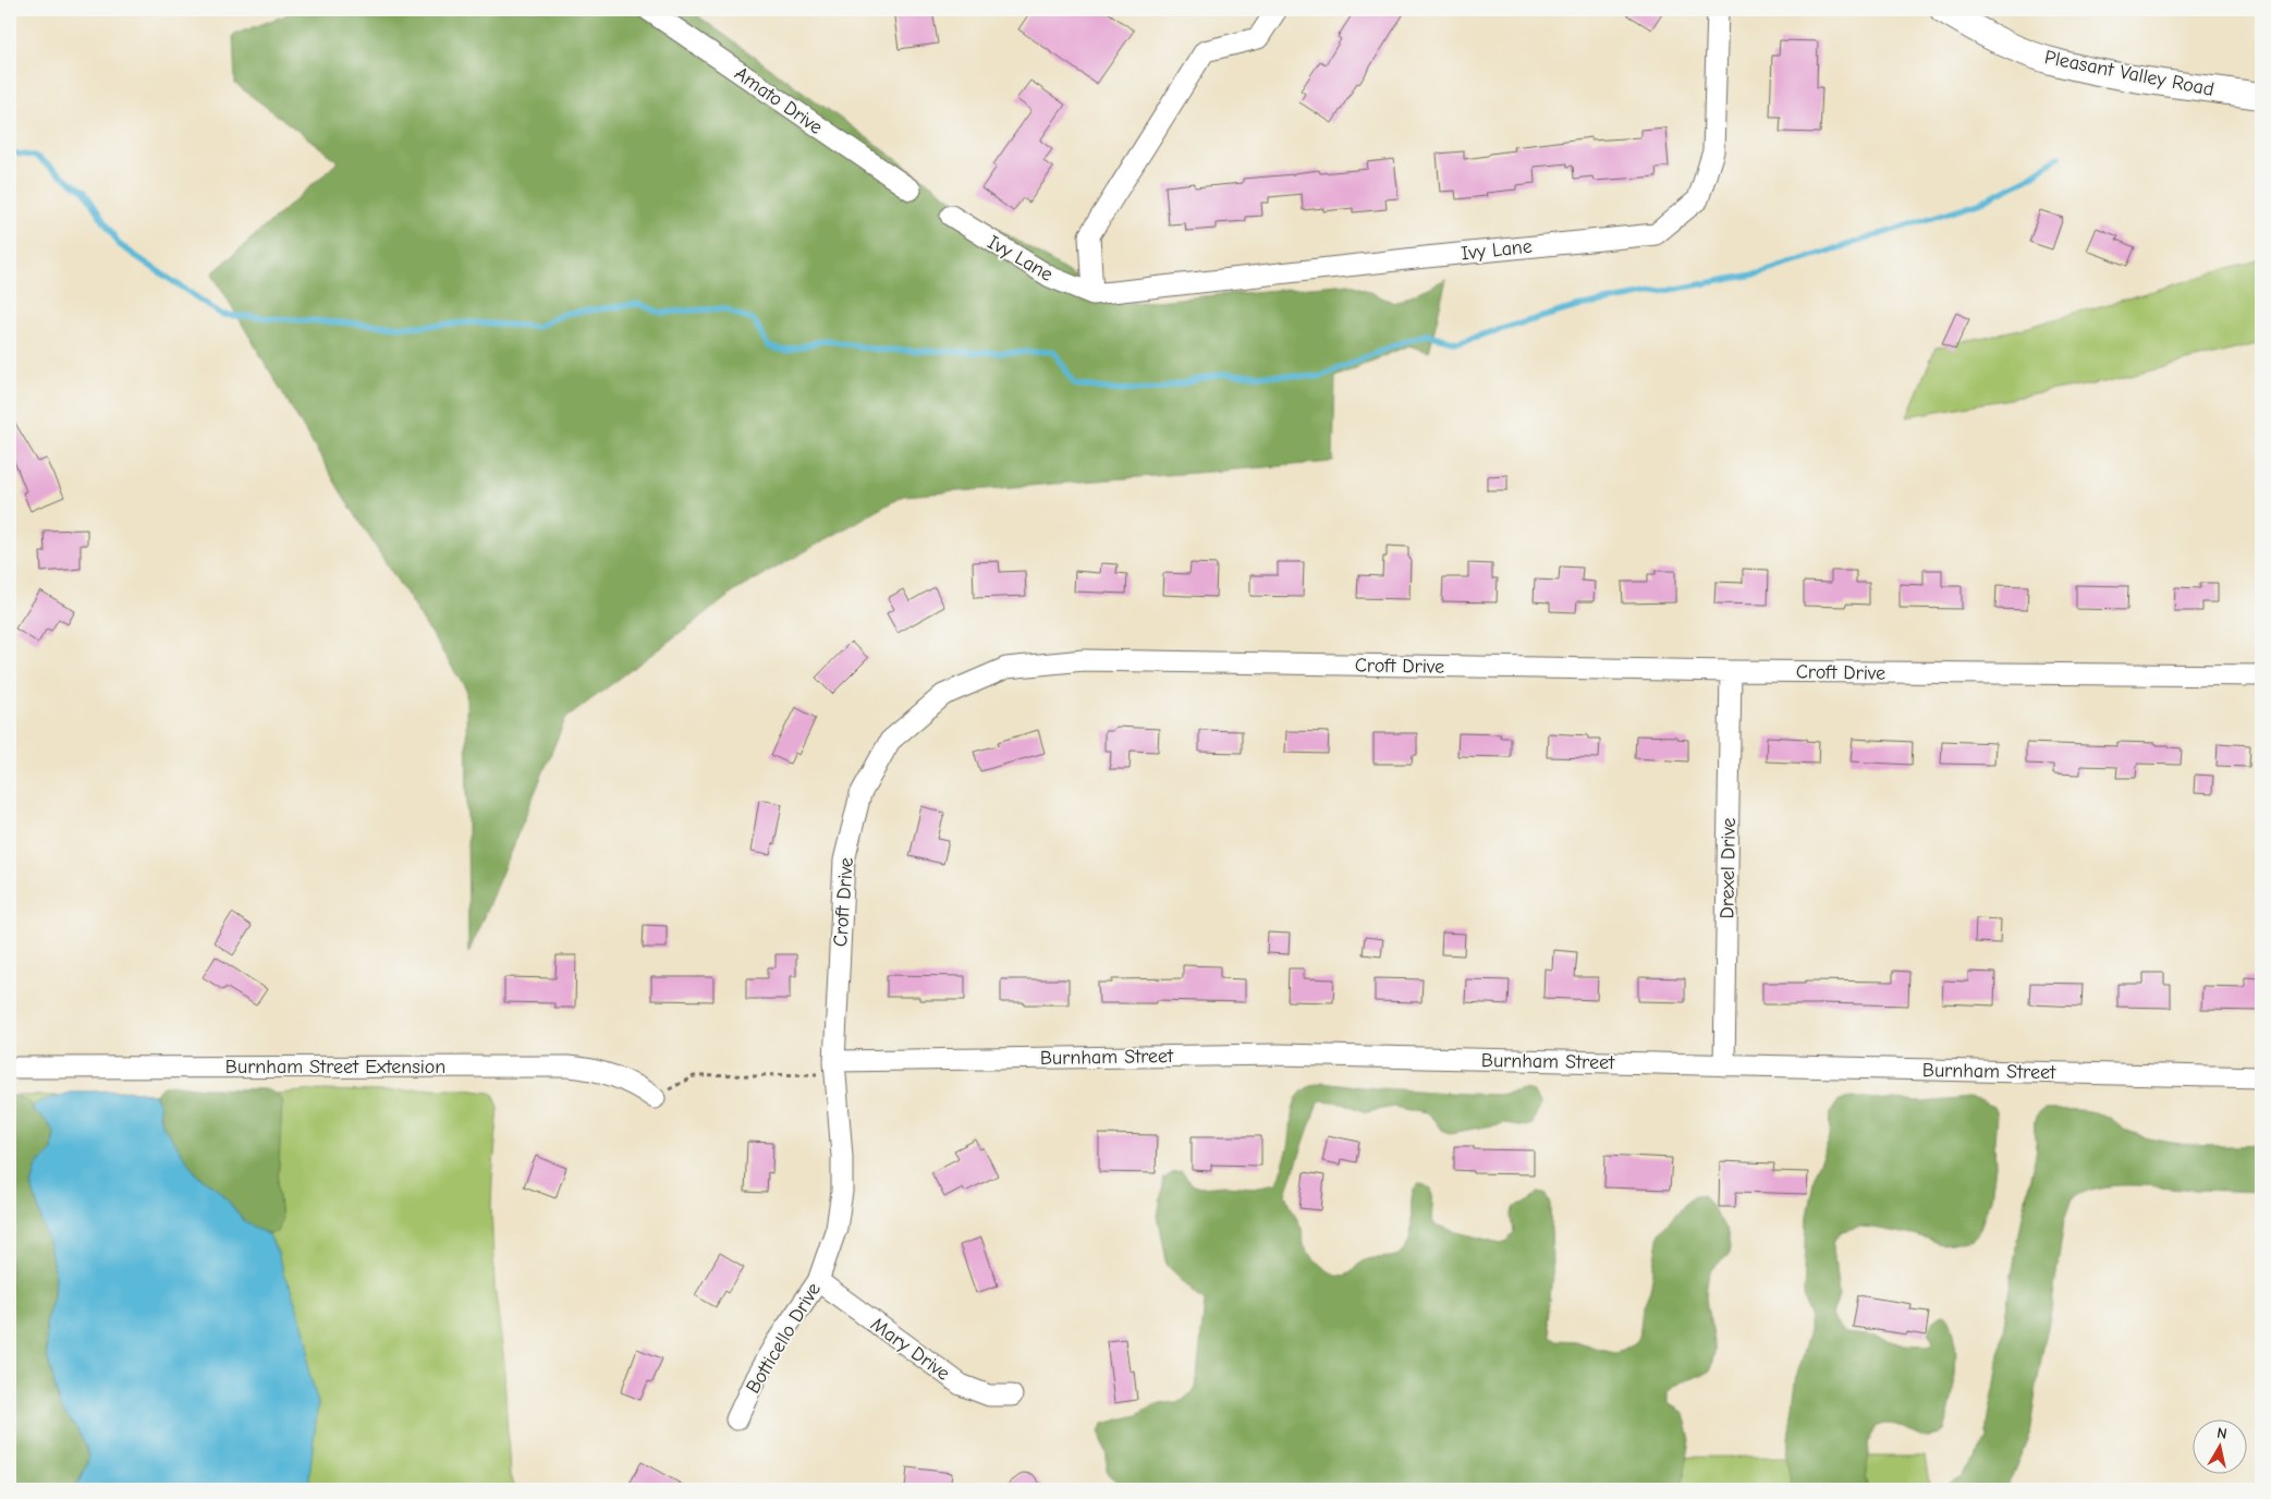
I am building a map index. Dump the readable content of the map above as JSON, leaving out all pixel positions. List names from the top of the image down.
{
  "streets": {
    "main road": ["Pleasant Valley Road"],
    "street": [
      "Amato Drive",
      "Ivy Lane",
      "Croft Drive",
      "Drexel Drive",
      "Burnham Street",
      "Burnham Street Extension",
      "Botticello Drive",
      "Mary Drive"
    ]
  },
  "crossings": [
    ["Croft Drive", "Drexel Drive"],
    ["Croft Drive", "Burnham Street"],
    ["Croft Drive", "Botticello Drive"],
    ["Drexel Drive", "Burnham Street"],
    ["Burnham Street", "Botticello Drive"],
    ["Botticello Drive", "Mary Drive"]
  ],
  "north": "top"
}
